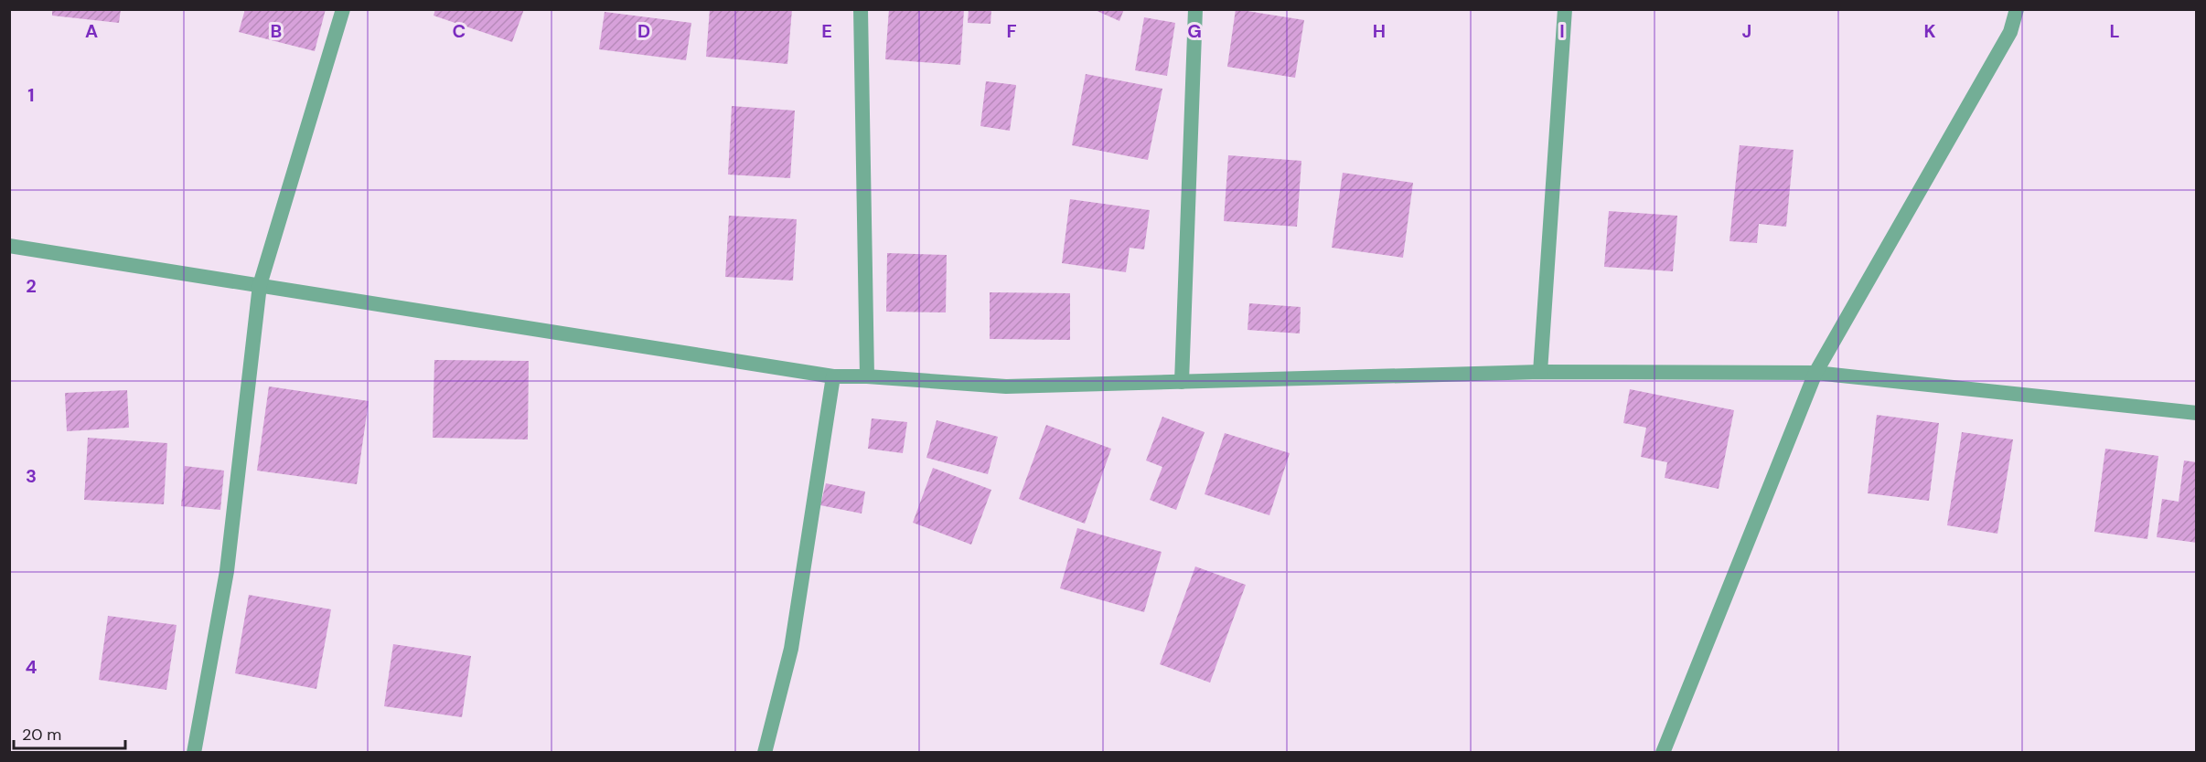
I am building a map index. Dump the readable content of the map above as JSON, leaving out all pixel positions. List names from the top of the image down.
{
  "scale_bar": "20 m",
  "grid": {
    "columns": [
      "A",
      "B",
      "C",
      "D",
      "E",
      "F",
      "G",
      "H",
      "I",
      "J",
      "K",
      "L"
    ],
    "rows": [
      "1",
      "2",
      "3",
      "4"
    ]
  }
}
